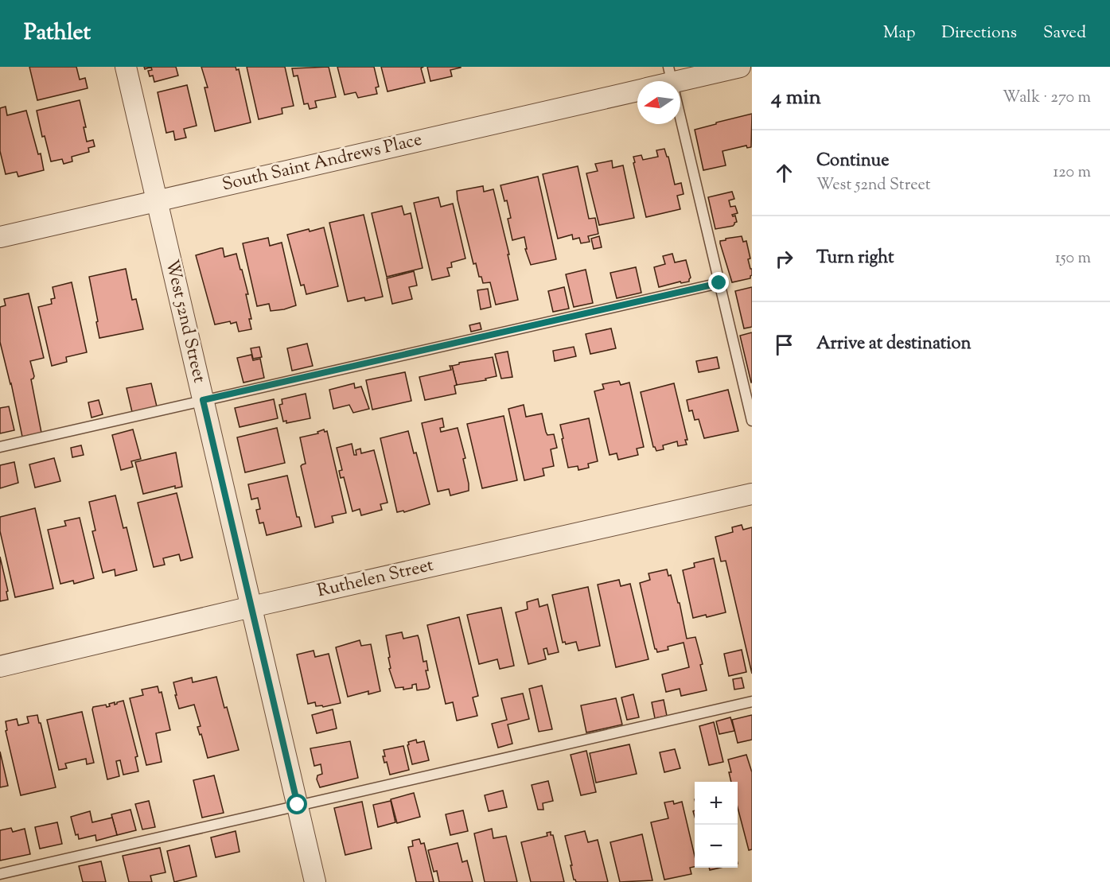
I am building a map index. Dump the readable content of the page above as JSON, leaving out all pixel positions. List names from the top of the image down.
{
  "streets": {
    "street": ["South Saint Andrews Place", "West 52nd Street", "Ruthelen Street"]
  },
  "crossings": [
    ["South Saint Andrews Place", "West 52nd Street"],
    ["West 52nd Street", "Ruthelen Street"]
  ],
  "north": "left",
  "page": {
    "header": "Pathlet",
    "nav": ["Map", "Directions", "Saved"],
    "heading": ["4 min", "Walk · 270 m"],
    "list": [
      ["Continue", "West 52nd Street", "120 m"],
      ["Turn right", "150 m"],
      "Arrive at destination"
    ],
    "map_buttons": ["+", "−"]
  }
}
